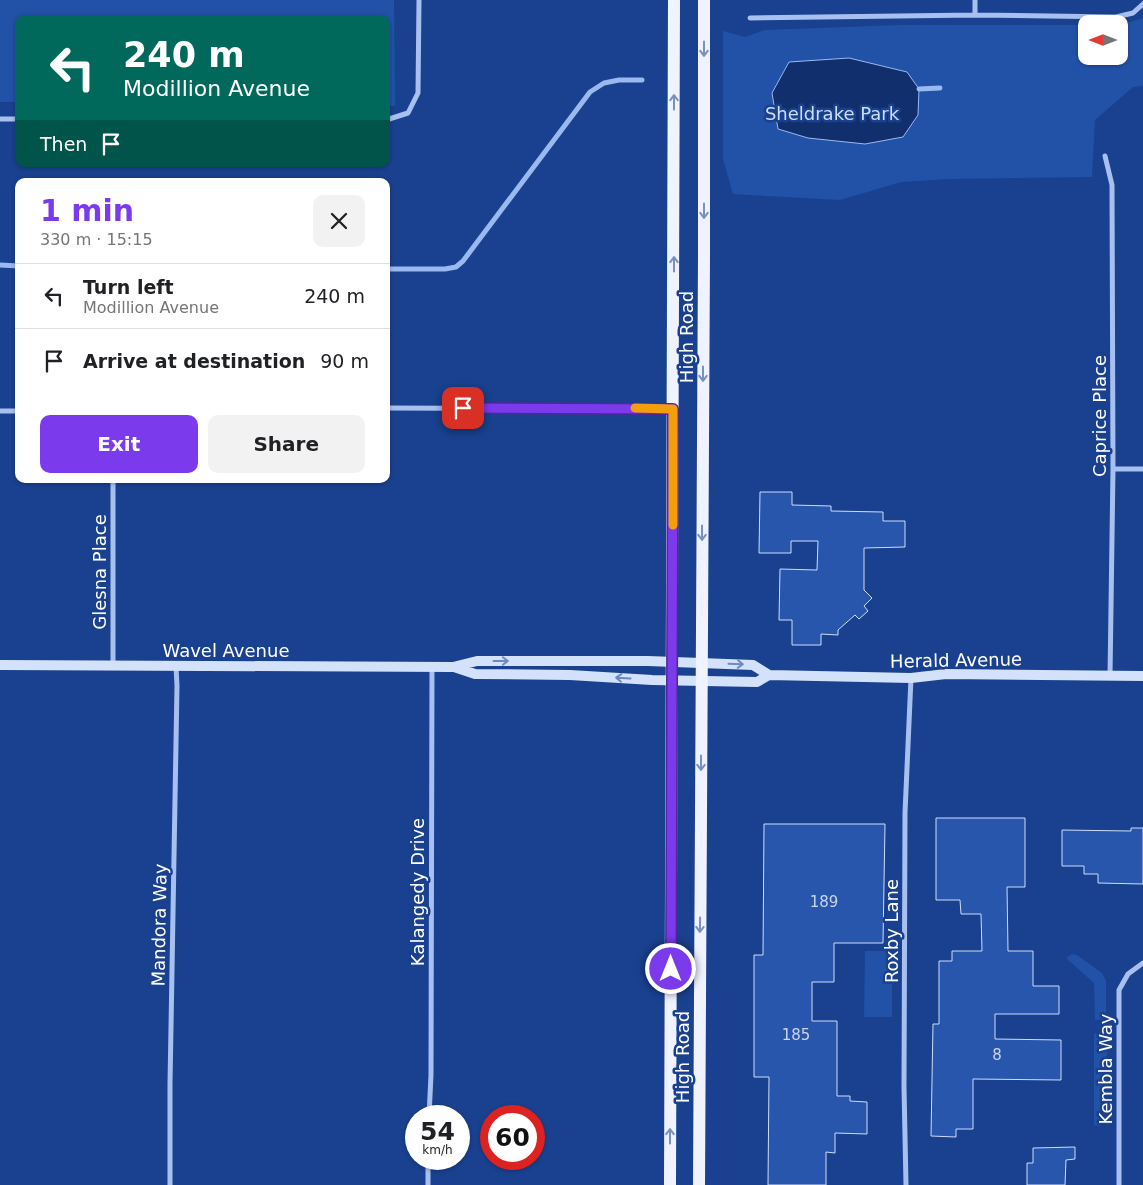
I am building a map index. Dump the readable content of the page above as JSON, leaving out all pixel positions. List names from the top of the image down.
{
  "streets": {
    "main road": ["High Road"],
    "street": [
      "Caprice Place",
      "Glesna Place",
      "Wavel Avenue",
      "Herald Avenue",
      "Kalangedy Drive",
      "Mandora Way",
      "Roxby Lane",
      "Kembla Way"
    ]
  },
  "crossings": [
    ["High Road", "Wavel Avenue"],
    ["High Road", "Herald Avenue"],
    ["Caprice Place", "Herald Avenue"],
    ["Glesna Place", "Wavel Avenue"],
    ["Wavel Avenue", "Herald Avenue"],
    ["Wavel Avenue", "Kalangedy Drive"],
    ["Wavel Avenue", "Mandora Way"],
    ["Herald Avenue", "Roxby Lane"]
  ],
  "parks": ["Sheldrake Park"],
  "house_numbers": ["189", "185", "8"],
  "north": "left",
  "page": {
    "turn": ["240 m", "Modillion Avenue"],
    "then": "Then",
    "heading": ["1 min", "330 m · 15:15"],
    "list": [
      {
        "name": "Turn left",
        "note": "Modillion Avenue",
        "value": "240 m"
      },
      {
        "name": "Arrive at destination",
        "value": "90 m"
      }
    ],
    "buttons": ["Exit", "Share"],
    "speed": "54 km/h",
    "limit": "60"
  }
}
